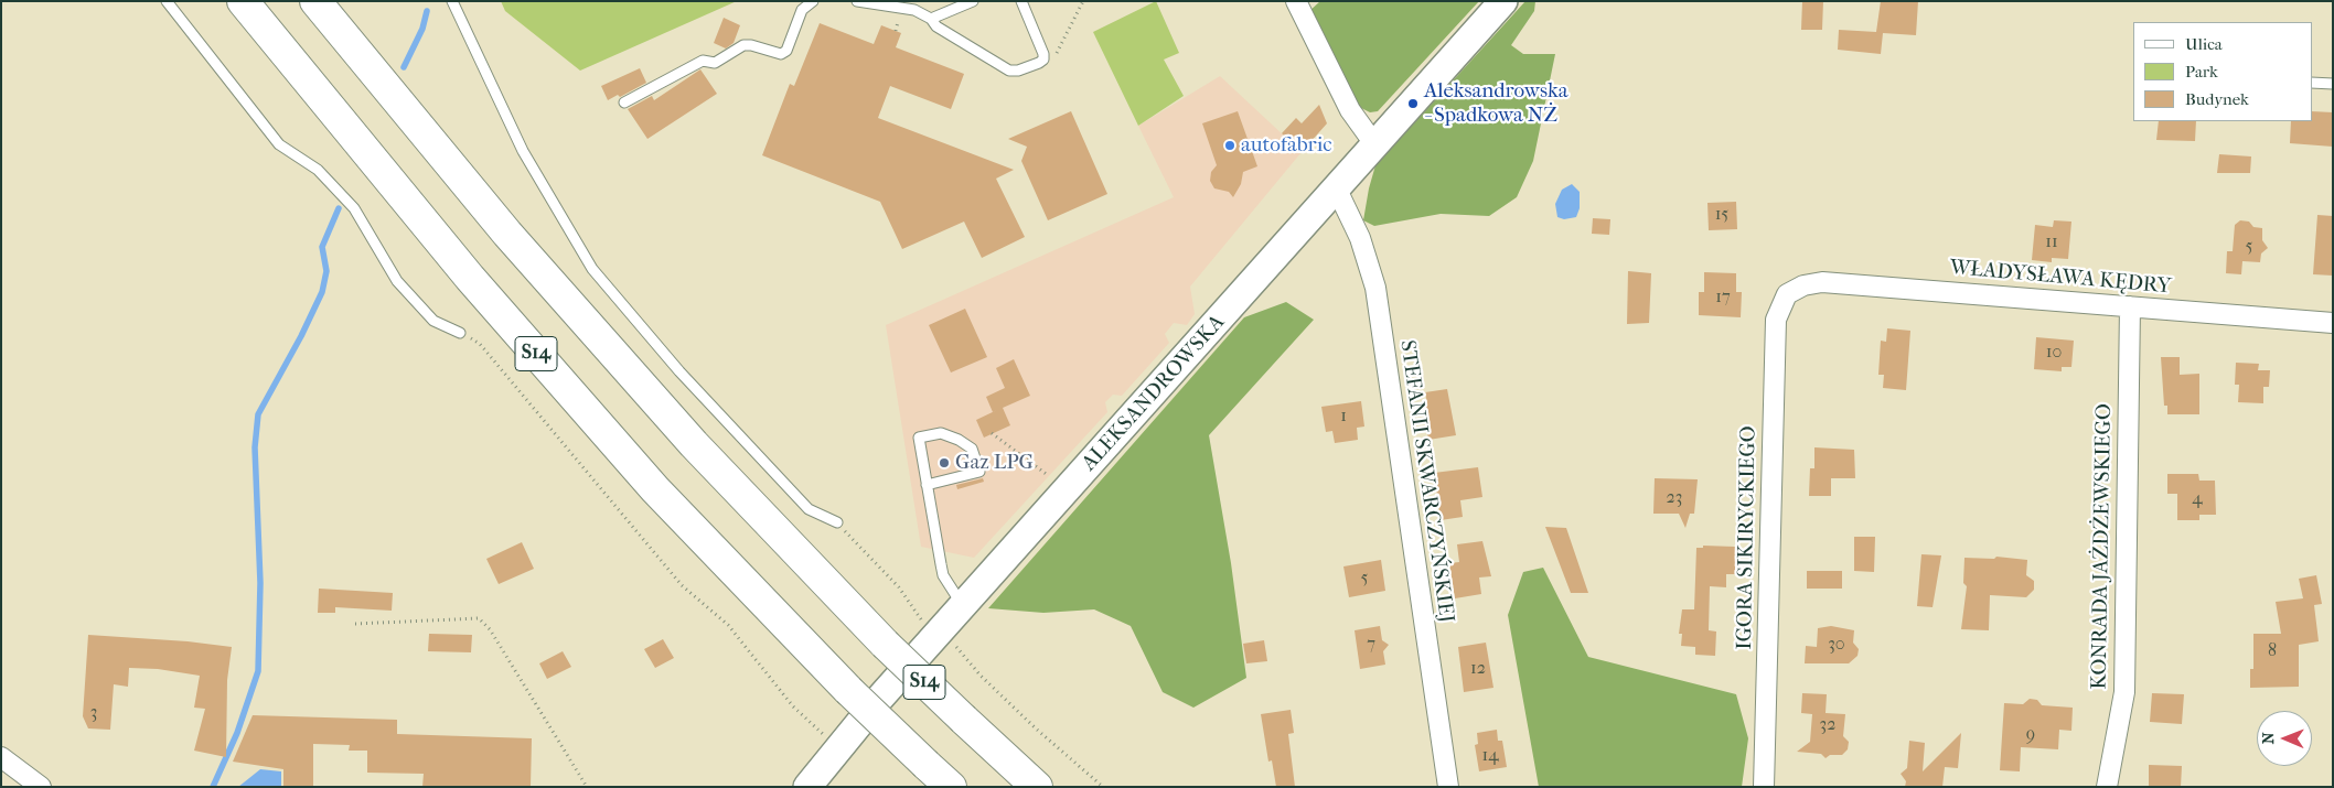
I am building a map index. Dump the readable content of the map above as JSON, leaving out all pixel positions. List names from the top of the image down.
{
  "streets": {
    "highway": ["S14"],
    "main road": ["ALEKSANDROWSKA"],
    "street": [
      "WŁADYSŁAWA KĘDRY",
      "STEFANII SKWARCZYŃSKIEJ",
      "IGORA SIKIRYCKIEGO",
      "KONRADA JAŻDŻEWSKIEGO"
    ]
  },
  "crossings": [
    ["WŁADYSŁAWA KĘDRY", "IGORA SIKIRYCKIEGO"],
    ["WŁADYSŁAWA KĘDRY", "KONRADA JAŻDŻEWSKIEGO"],
    ["ALEKSANDROWSKA", "STEFANII SKWARCZYŃSKIEJ"]
  ],
  "places": ["Aleksandrowska - Spadkowa NŻ", "autofabric", "Gaz LPG"],
  "house_numbers": [
    "15",
    "11",
    "5",
    "17",
    "10",
    "1",
    "23",
    "4",
    "5",
    "7",
    "30",
    "8",
    "12",
    "3",
    "32",
    "9",
    "14"
  ],
  "legend": ["Ulica", "Park", "Budynek"],
  "north": "left"
}
